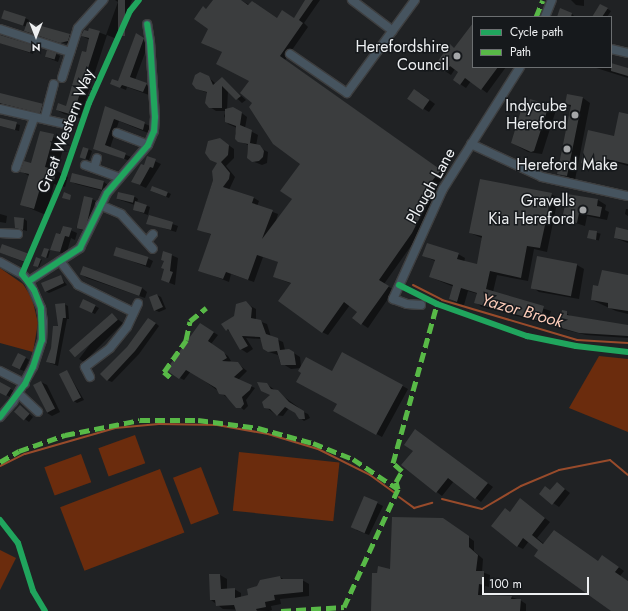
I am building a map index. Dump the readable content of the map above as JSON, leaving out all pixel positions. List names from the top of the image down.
{
  "streets": {
    "street": ["Plough Lane"],
    "cycle path": ["Great Western Way"]
  },
  "water": ["Yazor Brook"],
  "places": [
    "Herefordshire Council",
    "Indycube Hereford",
    "Hereford Make",
    "Gravells Kia Hereford"
  ],
  "legend": ["Cycle path", "Path"],
  "scale_bar": "100 m",
  "north": "bottom"
}
